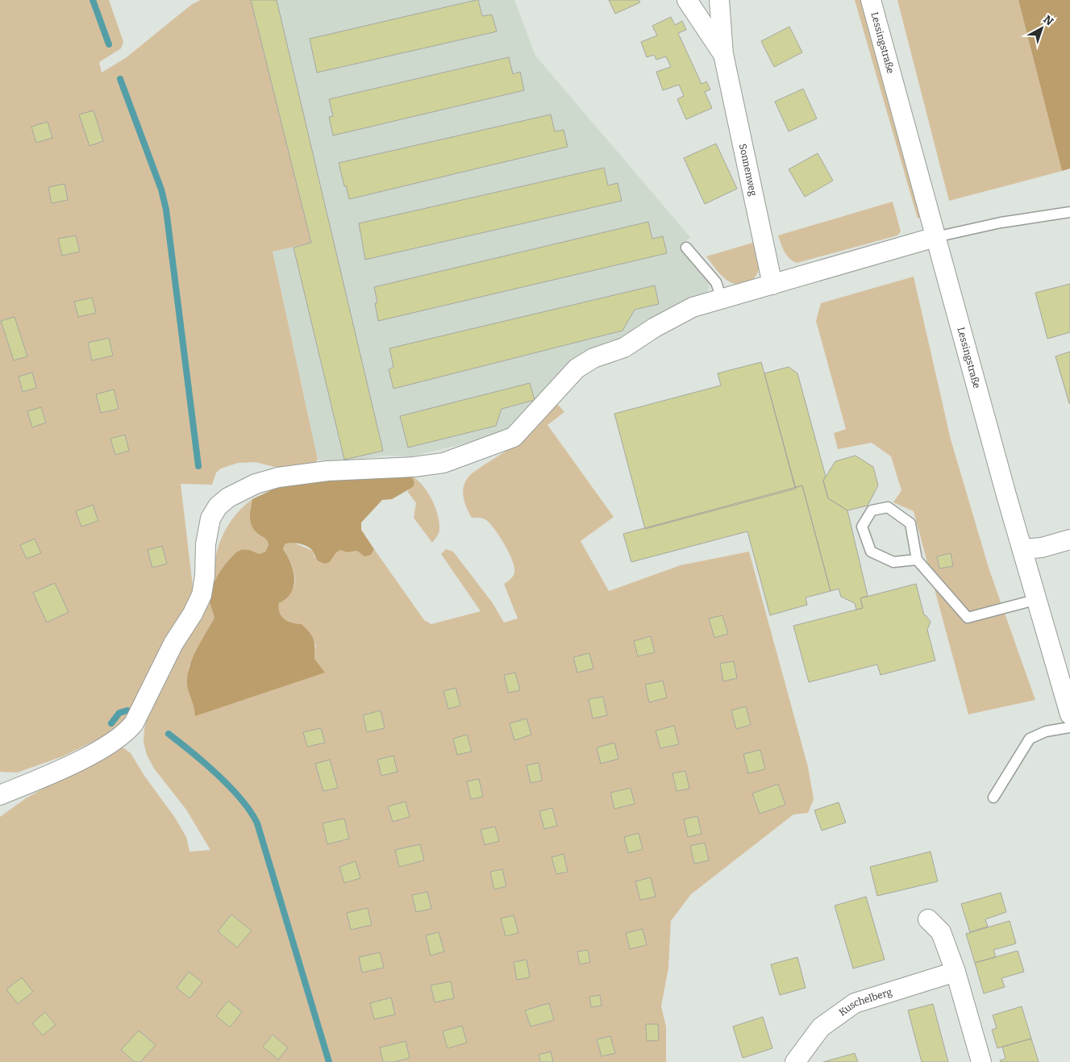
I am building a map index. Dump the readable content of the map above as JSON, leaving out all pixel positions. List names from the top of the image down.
{
  "streets": {
    "street": ["Lessingstraße", "Sonnenweg", "Kuschelberg"]
  },
  "north": "top right"
}
